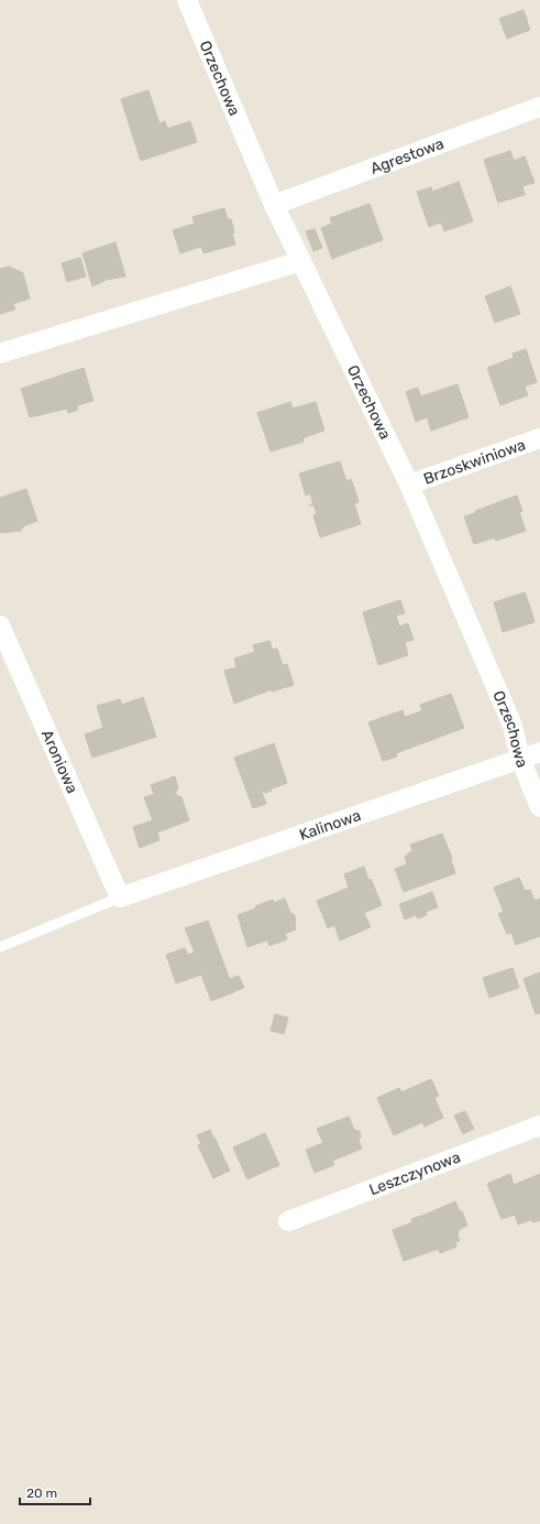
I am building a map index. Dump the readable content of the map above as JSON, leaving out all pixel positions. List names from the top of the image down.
{
  "streets": {
    "street": [
      "Orzechowa",
      "Agrestowa",
      "Brzoskwiniowa",
      "Aroniowa",
      "Kalinowa",
      "Leszczynowa"
    ]
  },
  "crossings": [
    ["Orzechowa", "Agrestowa"],
    ["Orzechowa", "Brzoskwiniowa"],
    ["Orzechowa", "Kalinowa"],
    ["Aroniowa", "Kalinowa"]
  ],
  "scale_bar": "20 m"
}
